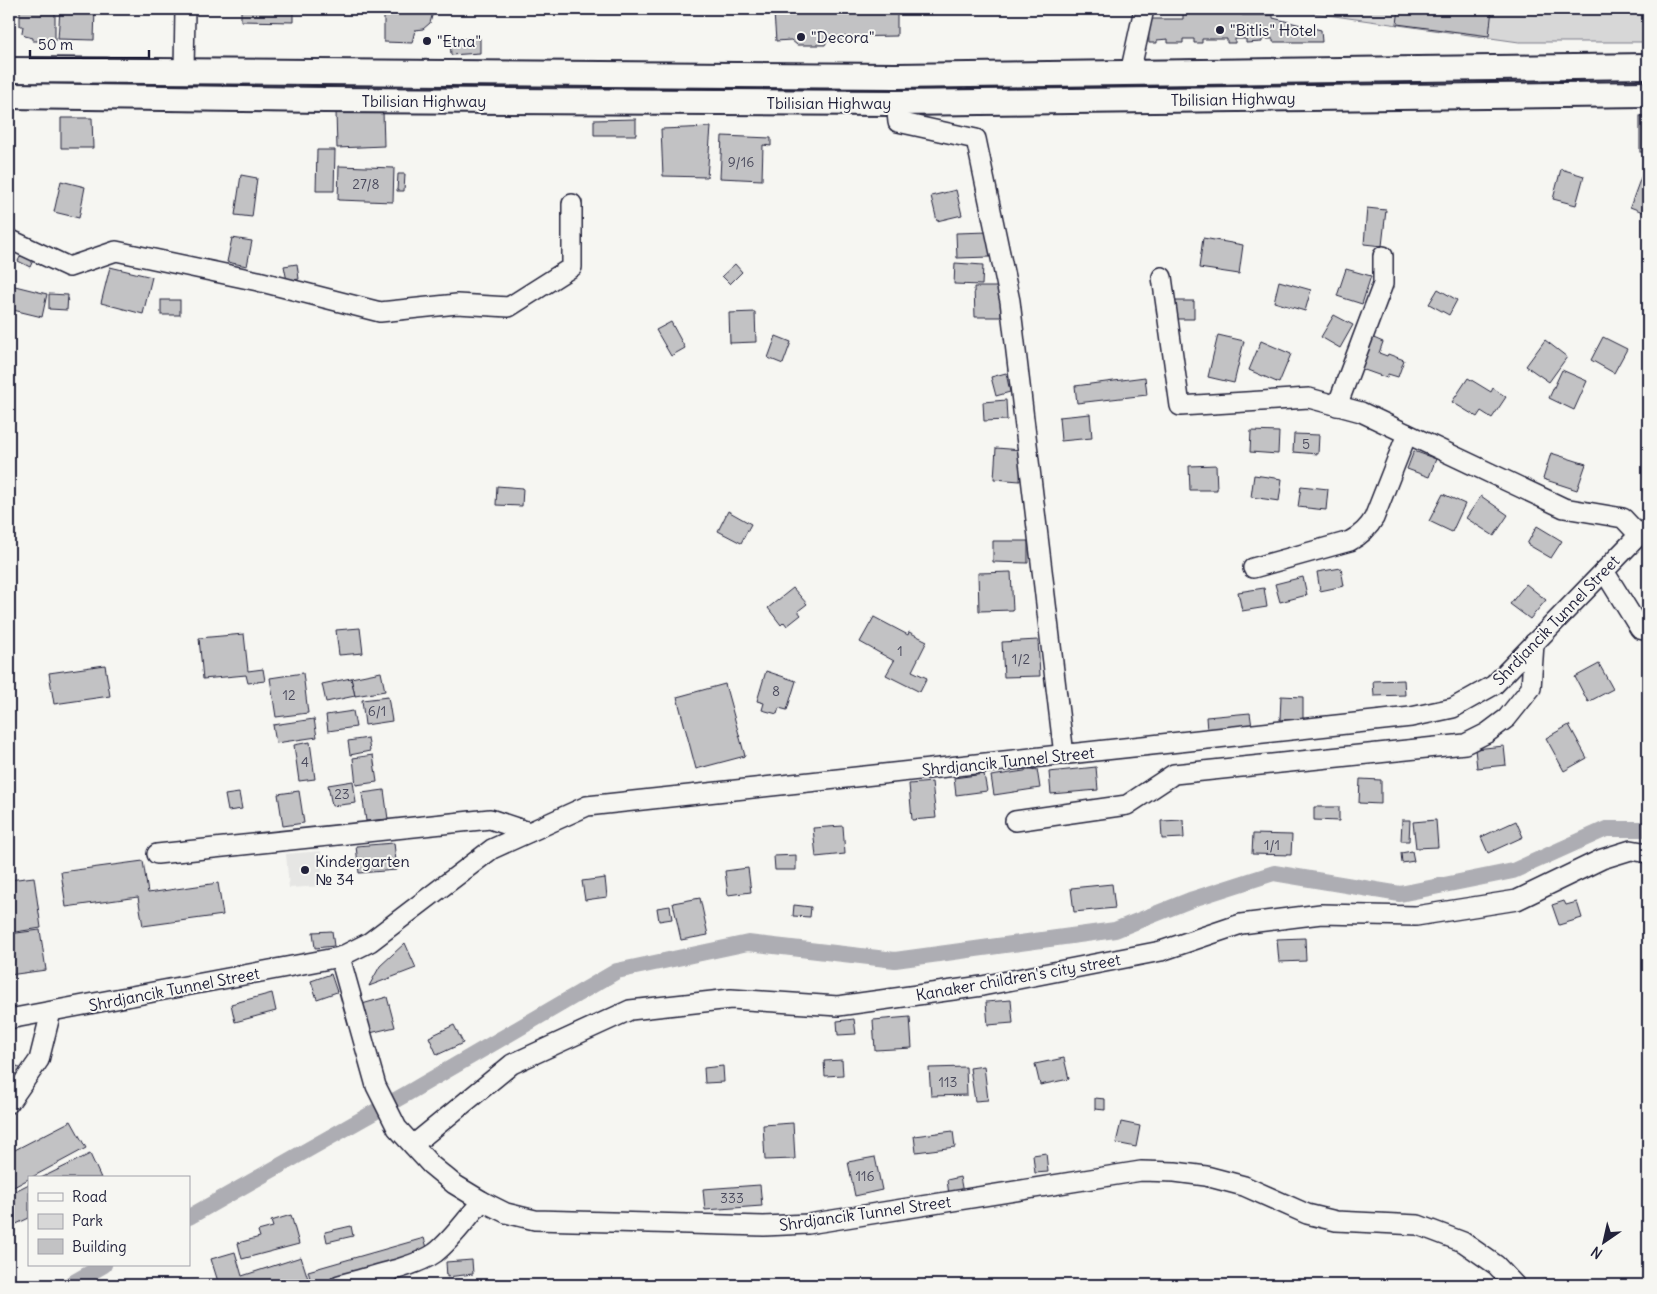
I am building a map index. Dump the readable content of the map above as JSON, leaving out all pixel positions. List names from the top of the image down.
{
  "streets": {
    "main road": ["Tbilisian Highway"],
    "street": ["Shrdjancik Tunnel Street", "Kanaker children's city street"]
  },
  "crossings": [
    ["Shrdjancik Tunnel Street", "Kanaker children's city street"]
  ],
  "places": [
    "\"Bitlis\" Hotel",
    "\"Decora\"",
    "\"Etna\"",
    "Kindergarten № 34"
  ],
  "house_numbers": [
    "9/16",
    "27/8",
    "5",
    "1",
    "1/2",
    "8",
    "12",
    "6/1",
    "4",
    "23",
    "1/1",
    "113",
    "116",
    "333"
  ],
  "legend": ["Road", "Park", "Building"],
  "scale_bar": "50 m",
  "north": "bottom left"
}
